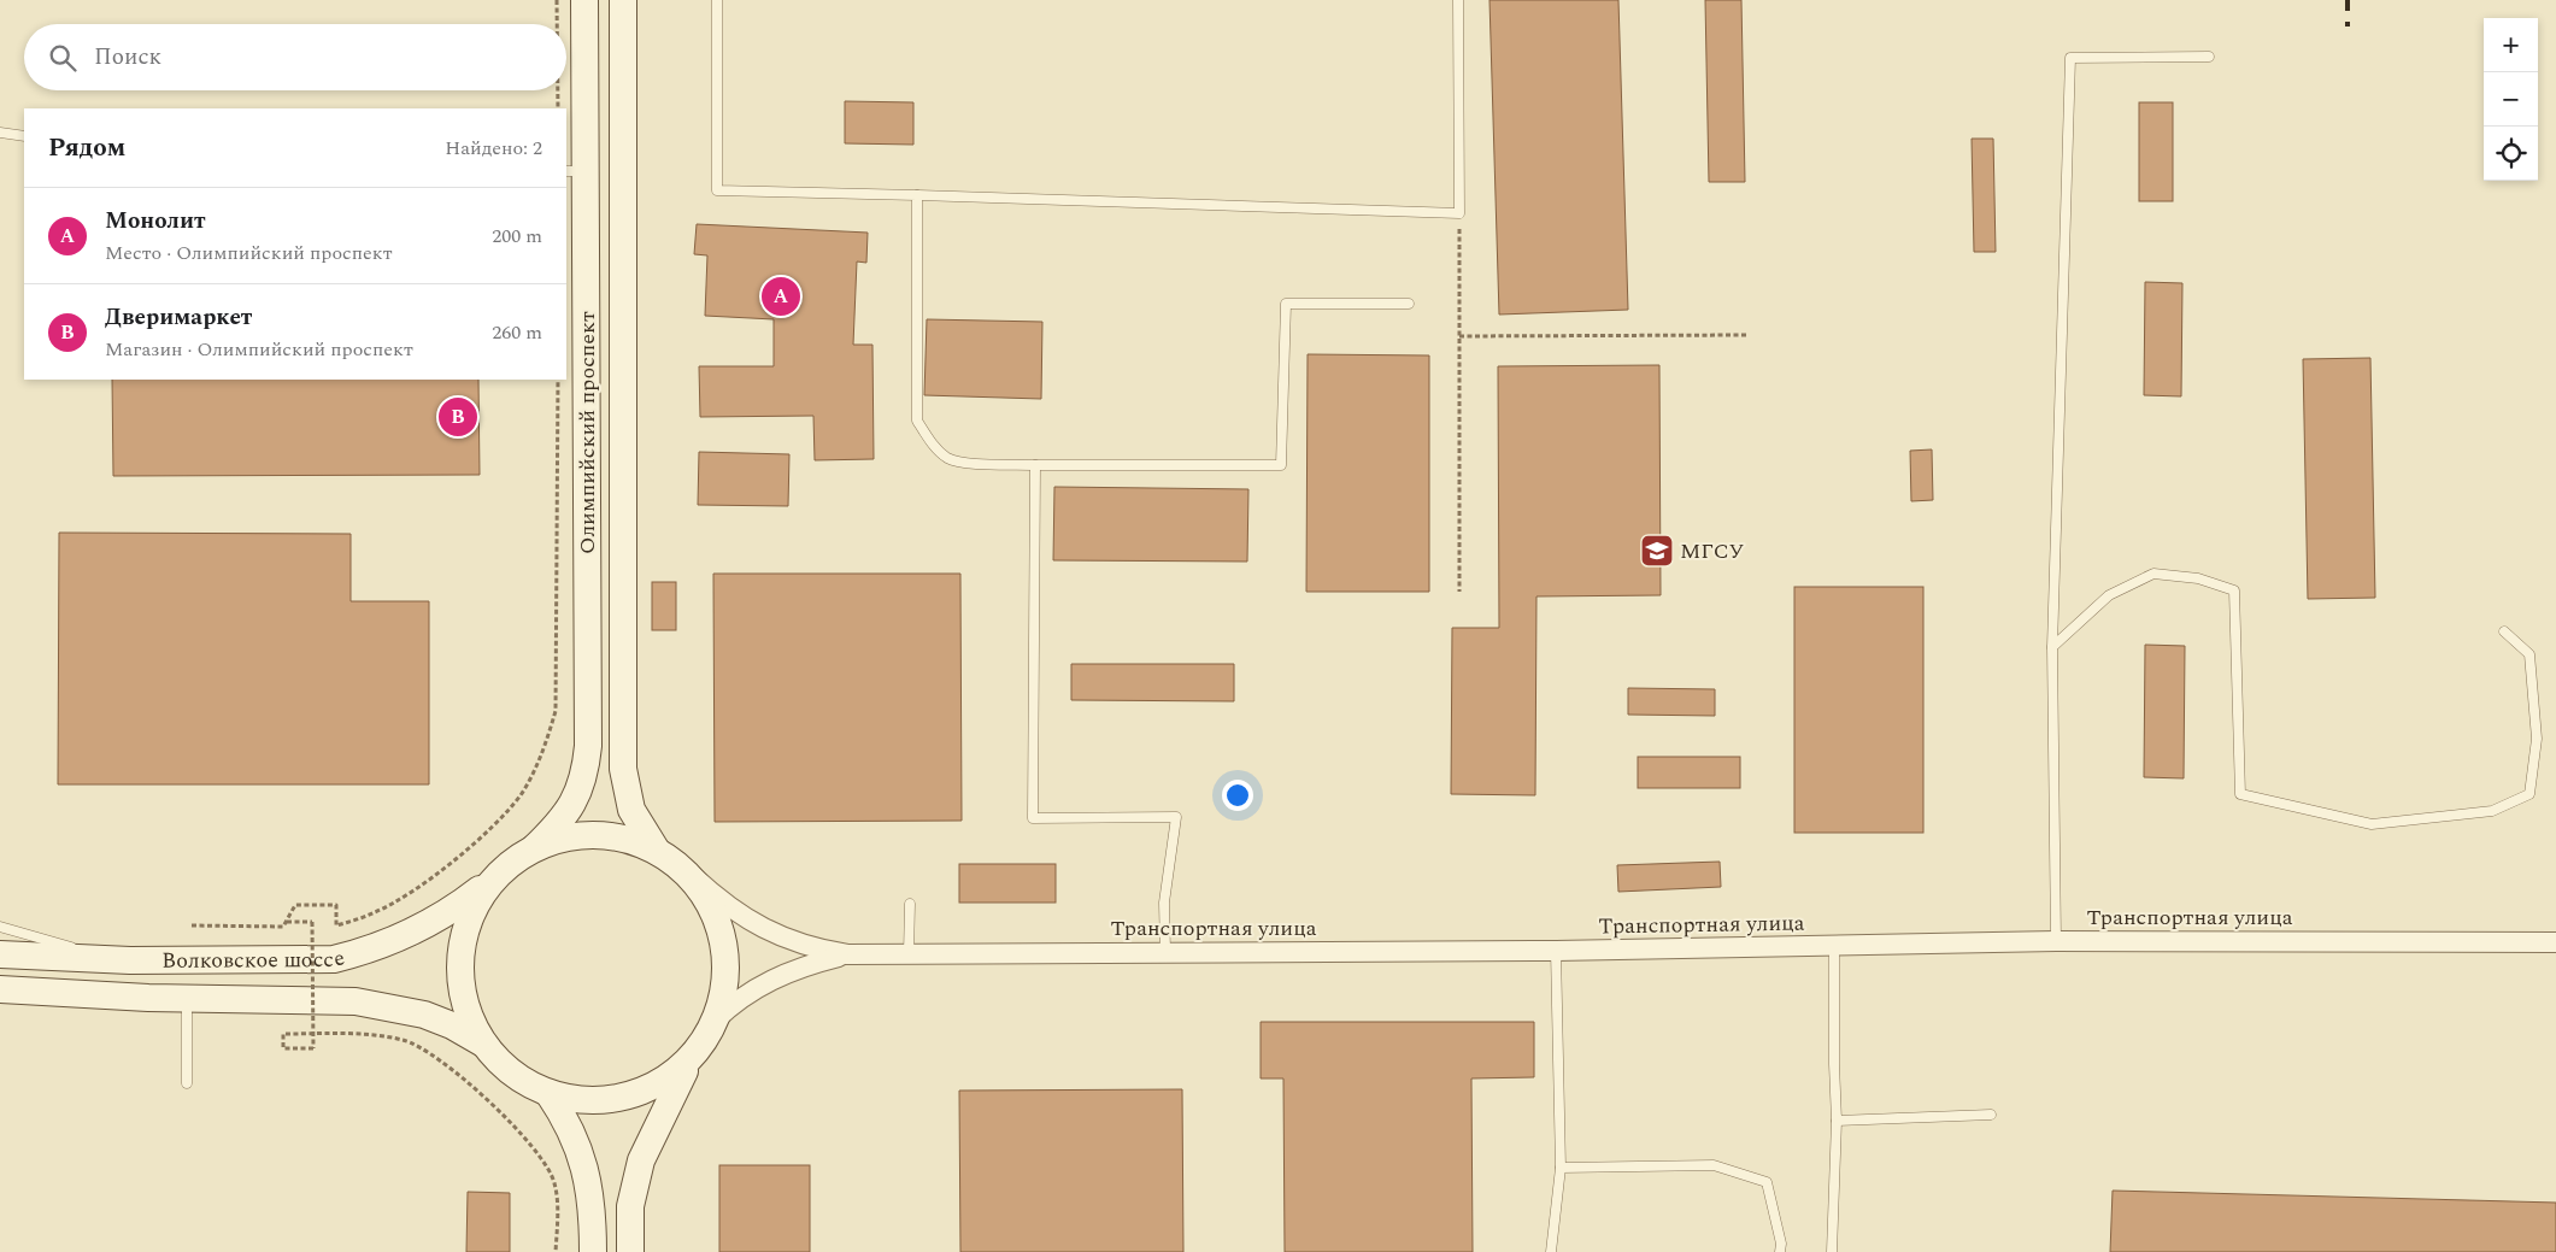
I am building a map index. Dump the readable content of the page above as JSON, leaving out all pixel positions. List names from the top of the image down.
{
  "streets": {
    "main road": ["Олимпийский проспект", "Волковское шоссе"],
    "street": ["Транспортная улица"]
  },
  "places": {
    "school or university": ["МГСУ"]
  },
  "page": {
    "map_buttons": ["+", "−"],
    "search": "Поиск",
    "heading": ["Рядом", "Найдено: 2"],
    "list": [
      {
        "mark": "A",
        "name": "Монолит",
        "note": "Место · Олимпийский проспект",
        "value": "200 m"
      },
      {
        "mark": "B",
        "name": "Дверимаркет",
        "note": "Магазин · Олимпийский проспект",
        "value": "260 m"
      }
    ],
    "pins": ["A", "B"]
  }
}
